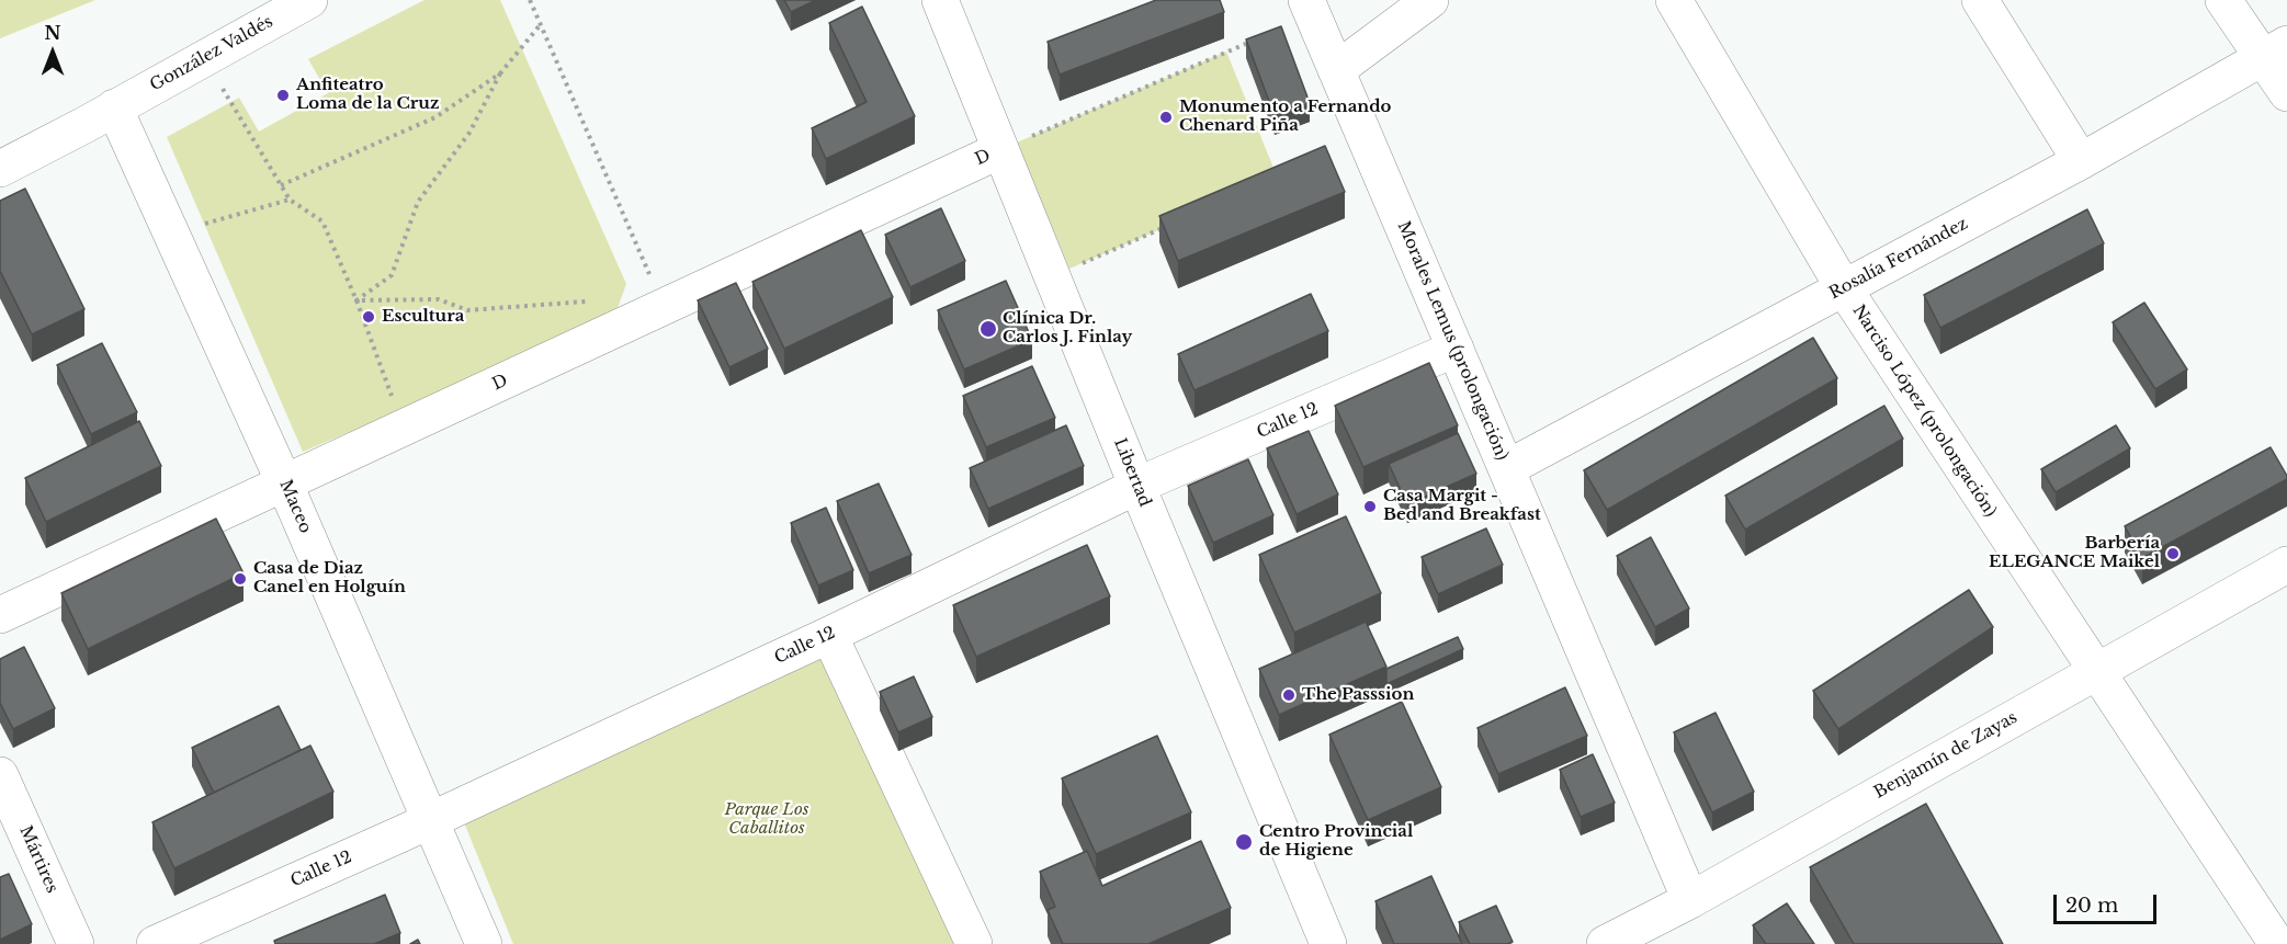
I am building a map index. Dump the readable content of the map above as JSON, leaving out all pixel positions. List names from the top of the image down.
{
  "streets": {
    "street": [
      "González Valdés",
      "D",
      "Rosalía Fernández",
      "Morales Lemus (prolongación)",
      "Narciso López (prolongación)",
      "Calle 12",
      "Libertad",
      "Maceo",
      "Benjamín de Zayas",
      "Mártires"
    ]
  },
  "crossings": [
    ["González Valdés", "Maceo"],
    ["D", "Libertad"],
    ["D", "Maceo"],
    ["Rosalía Fernández", "Morales Lemus (prolongación)"],
    ["Rosalía Fernández", "Narciso López (prolongación)"],
    ["Morales Lemus (prolongación)", "Calle 12"],
    ["Morales Lemus (prolongación)", "Benjamín de Zayas"],
    ["Narciso López (prolongación)", "Benjamín de Zayas"],
    ["Calle 12", "Libertad"],
    ["Calle 12", "Maceo"]
  ],
  "parks": ["Parque Los Caballitos"],
  "places": [
    "Anfiteatro Loma de la Cruz",
    "Monumento a Fernando Chenard Piña",
    "Escultura",
    "Clínica Dr. Carlos J. Finlay",
    "Casa Margit - Bed and Breakfast",
    "Barbería ELEGANCE Maikel",
    "Casa de Diaz Canel en Holguín",
    "The Passsion",
    "Centro Provincial de Higiene"
  ],
  "scale_bar": "20 m",
  "north": "top"
}
